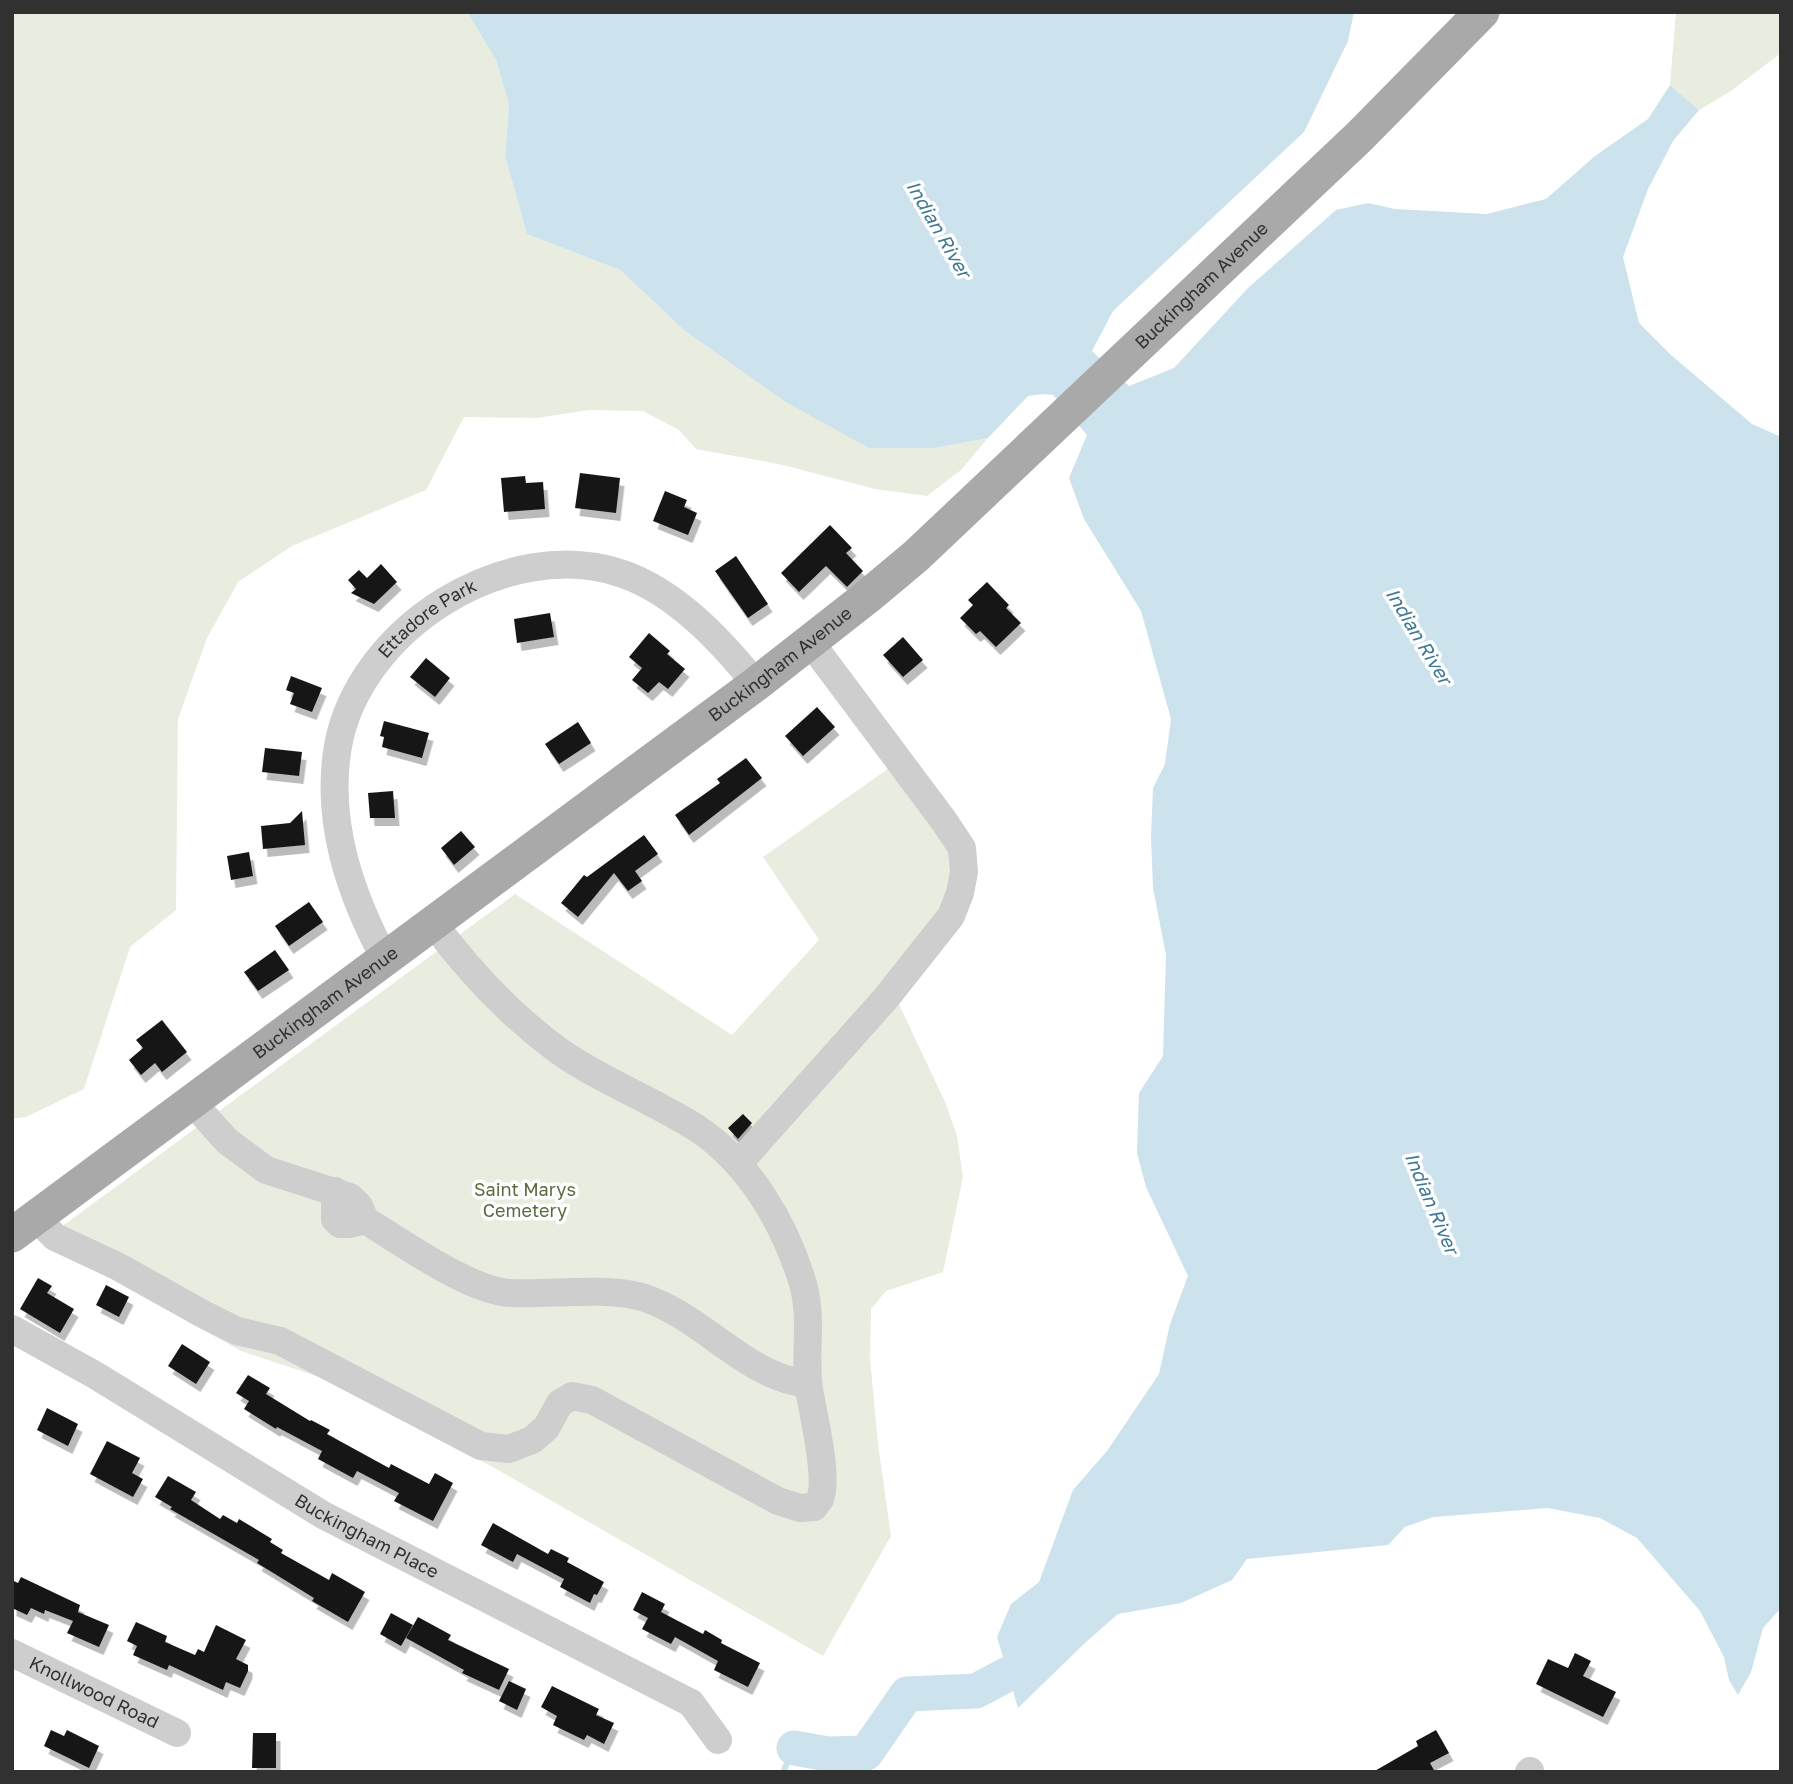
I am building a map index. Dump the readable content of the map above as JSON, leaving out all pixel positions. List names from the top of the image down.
{
  "streets": {
    "main road": ["Buckingham Avenue"],
    "street": ["Ettadore Park", "Buckingham Place", "Knollwood Road"]
  },
  "crossings": [
    ["Buckingham Avenue", "Ettadore Park"]
  ],
  "water": ["Indian River"],
  "parks": ["Saint Marys Cemetery"]
}
